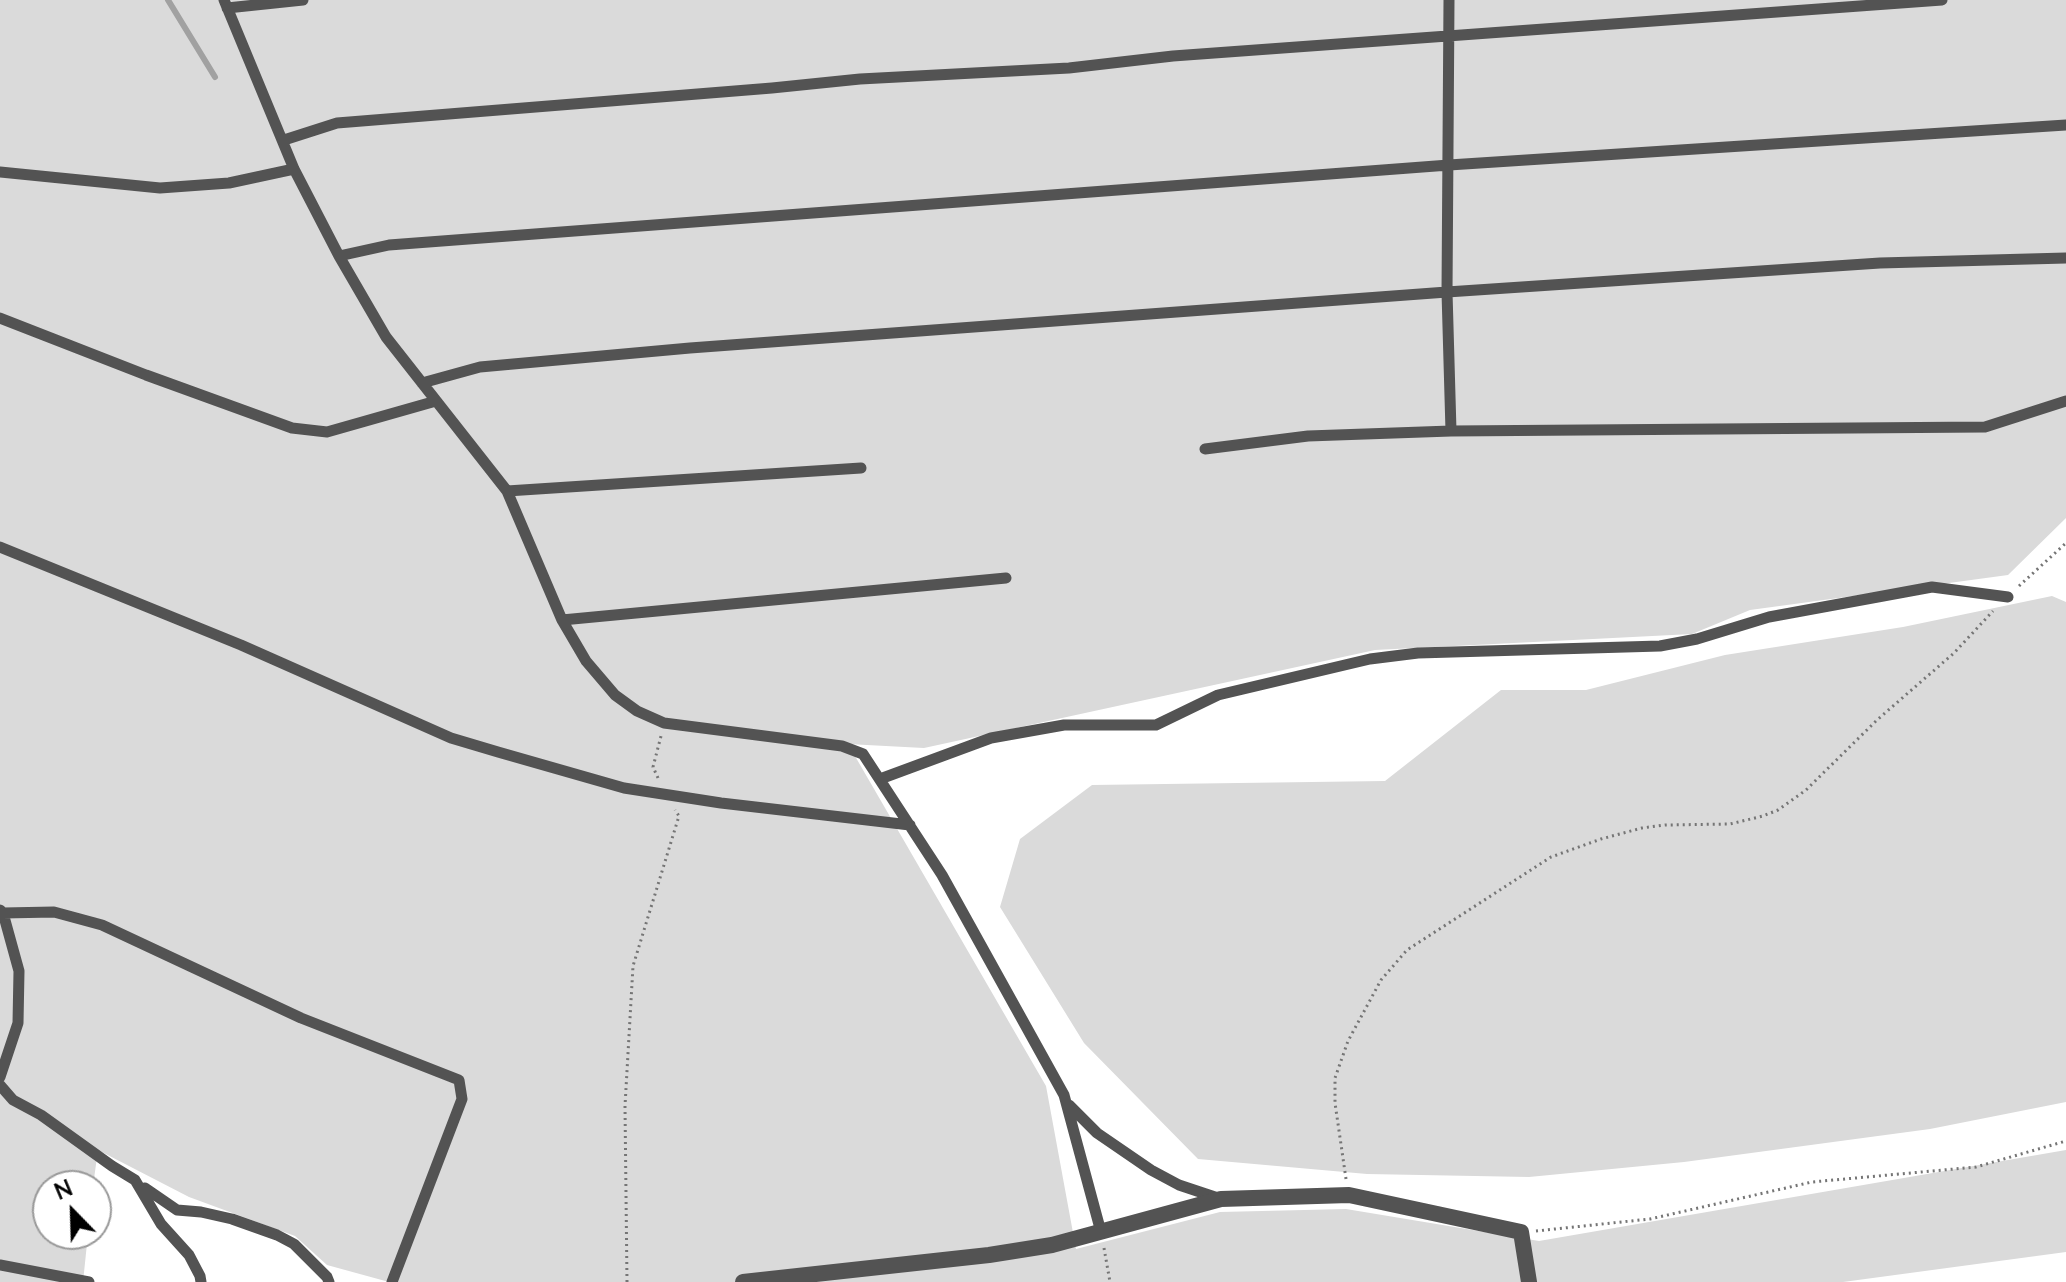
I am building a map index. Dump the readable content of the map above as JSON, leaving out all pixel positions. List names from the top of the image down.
{
  "north": "top left"
}
